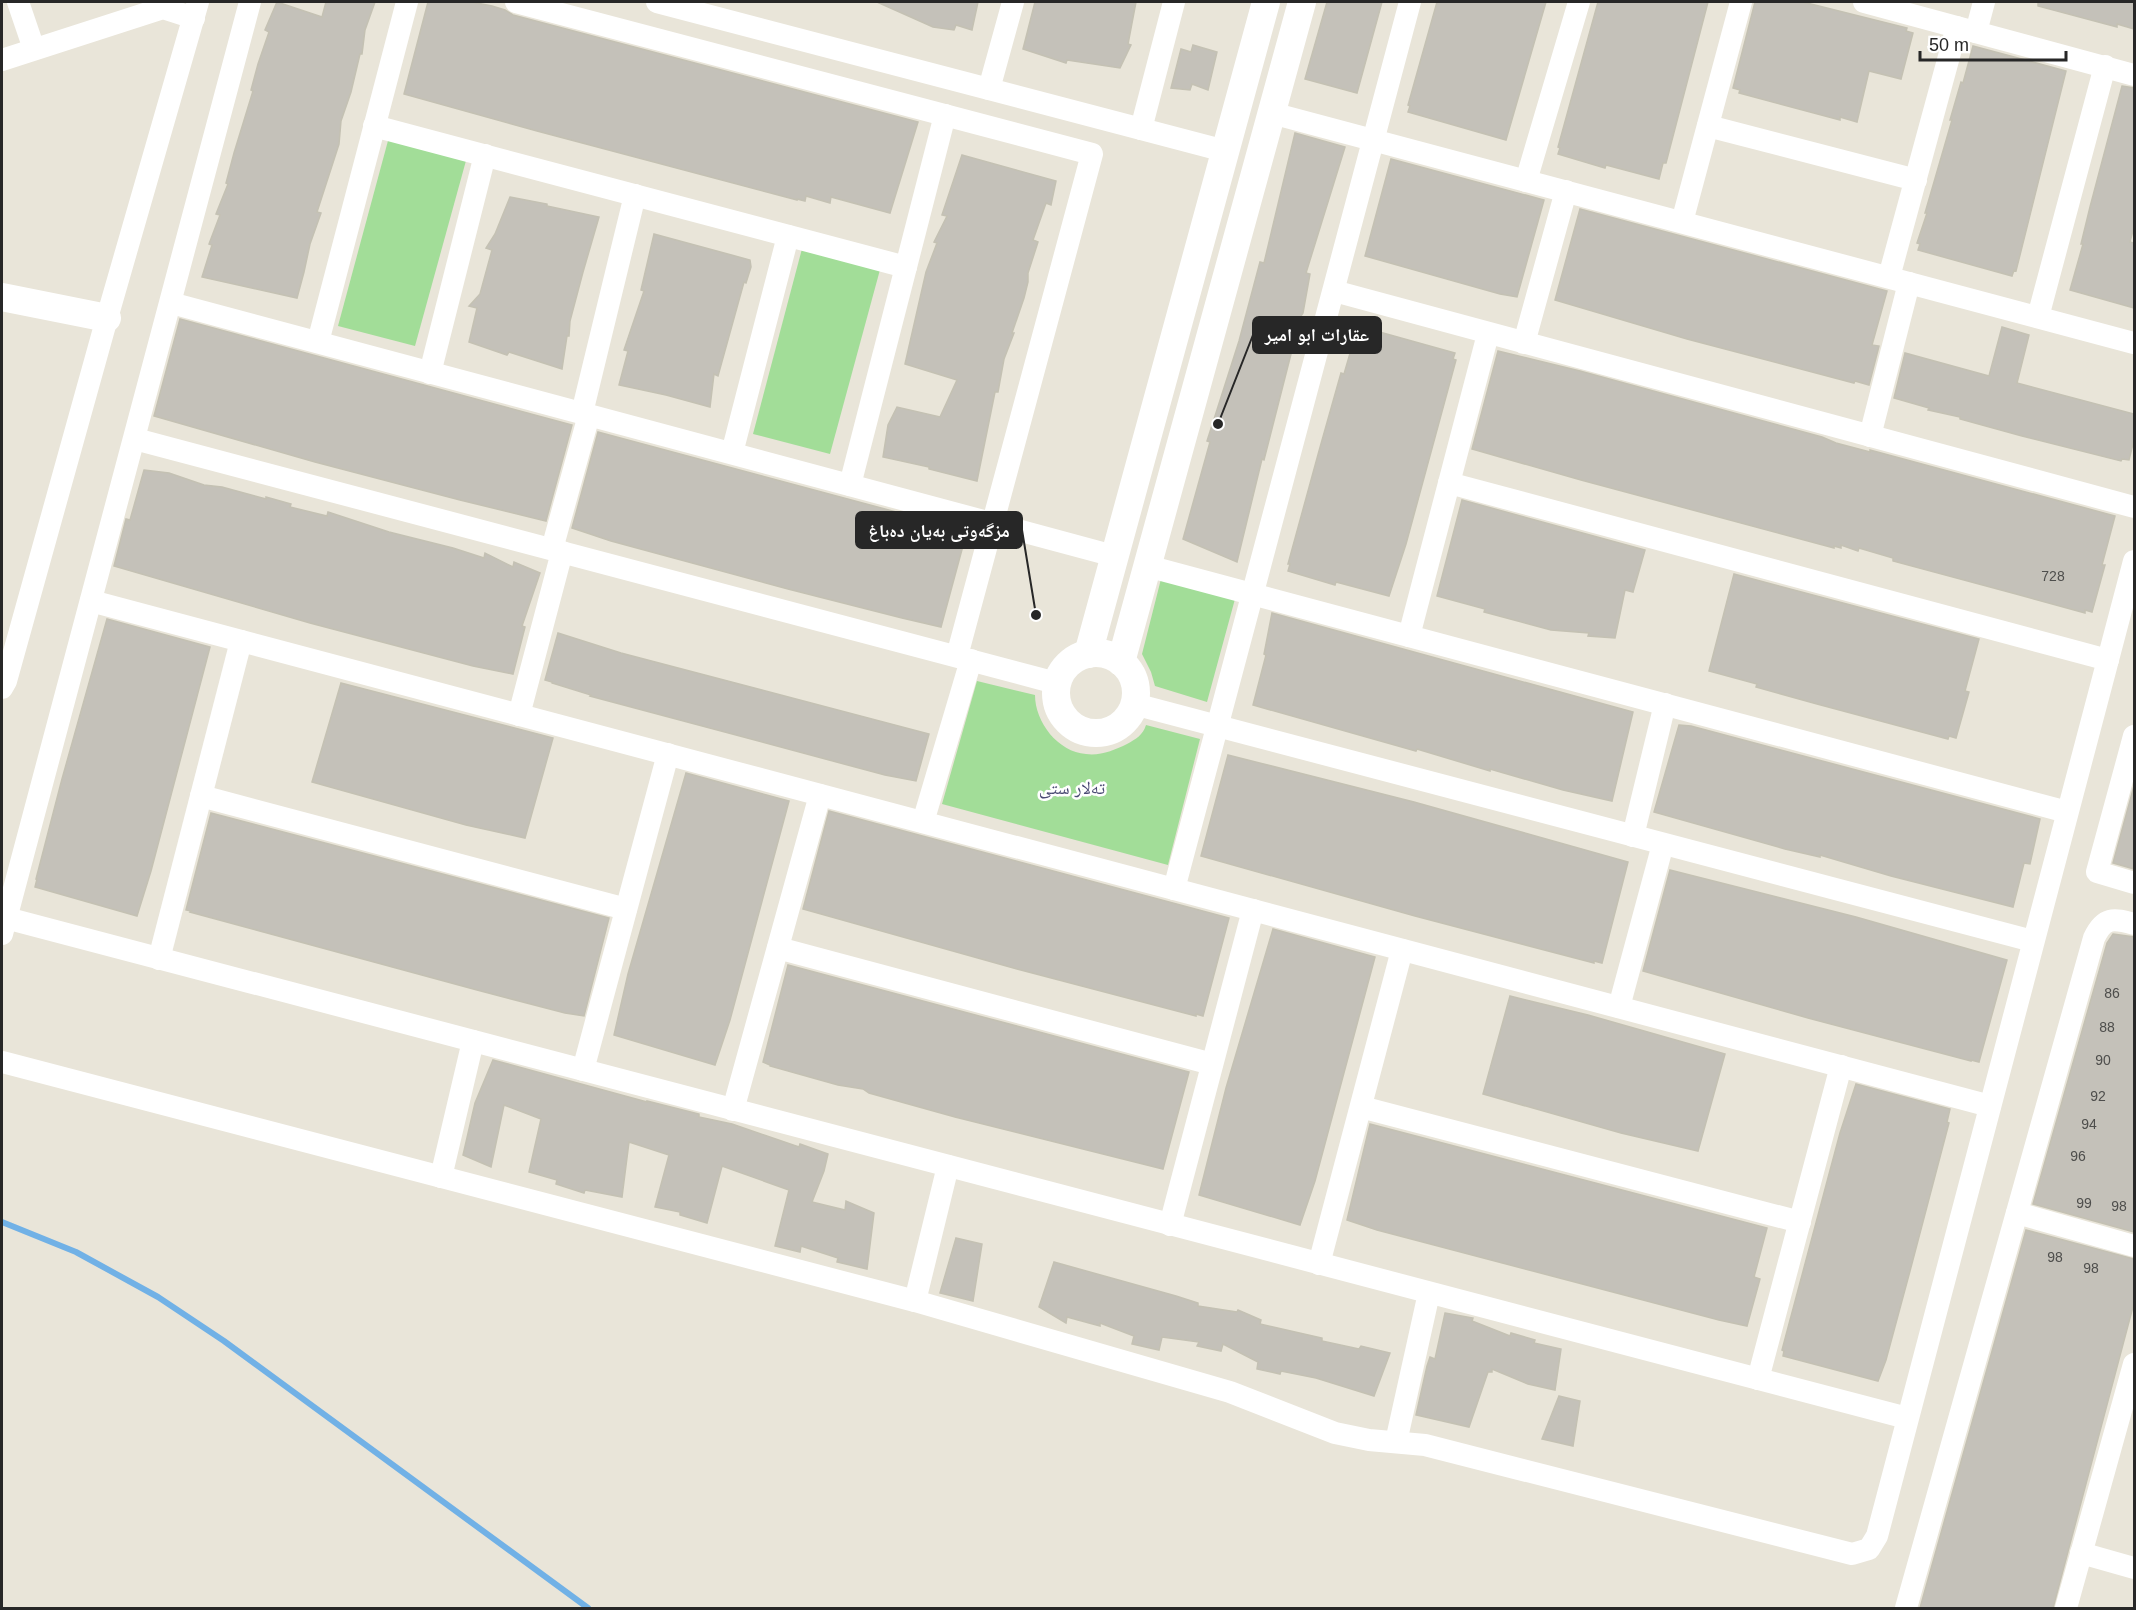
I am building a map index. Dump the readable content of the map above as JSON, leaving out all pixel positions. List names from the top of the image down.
{
  "districts": ["ته‌لار ستی"],
  "places": ["عقارات ابو امير", "مزگەوتی بەیان دەباغ"],
  "house_numbers": [
    "728",
    "86",
    "88",
    "90",
    "92",
    "94",
    "96",
    "99",
    "98",
    "98",
    "98"
  ],
  "scale_bar": "50 m"
}
